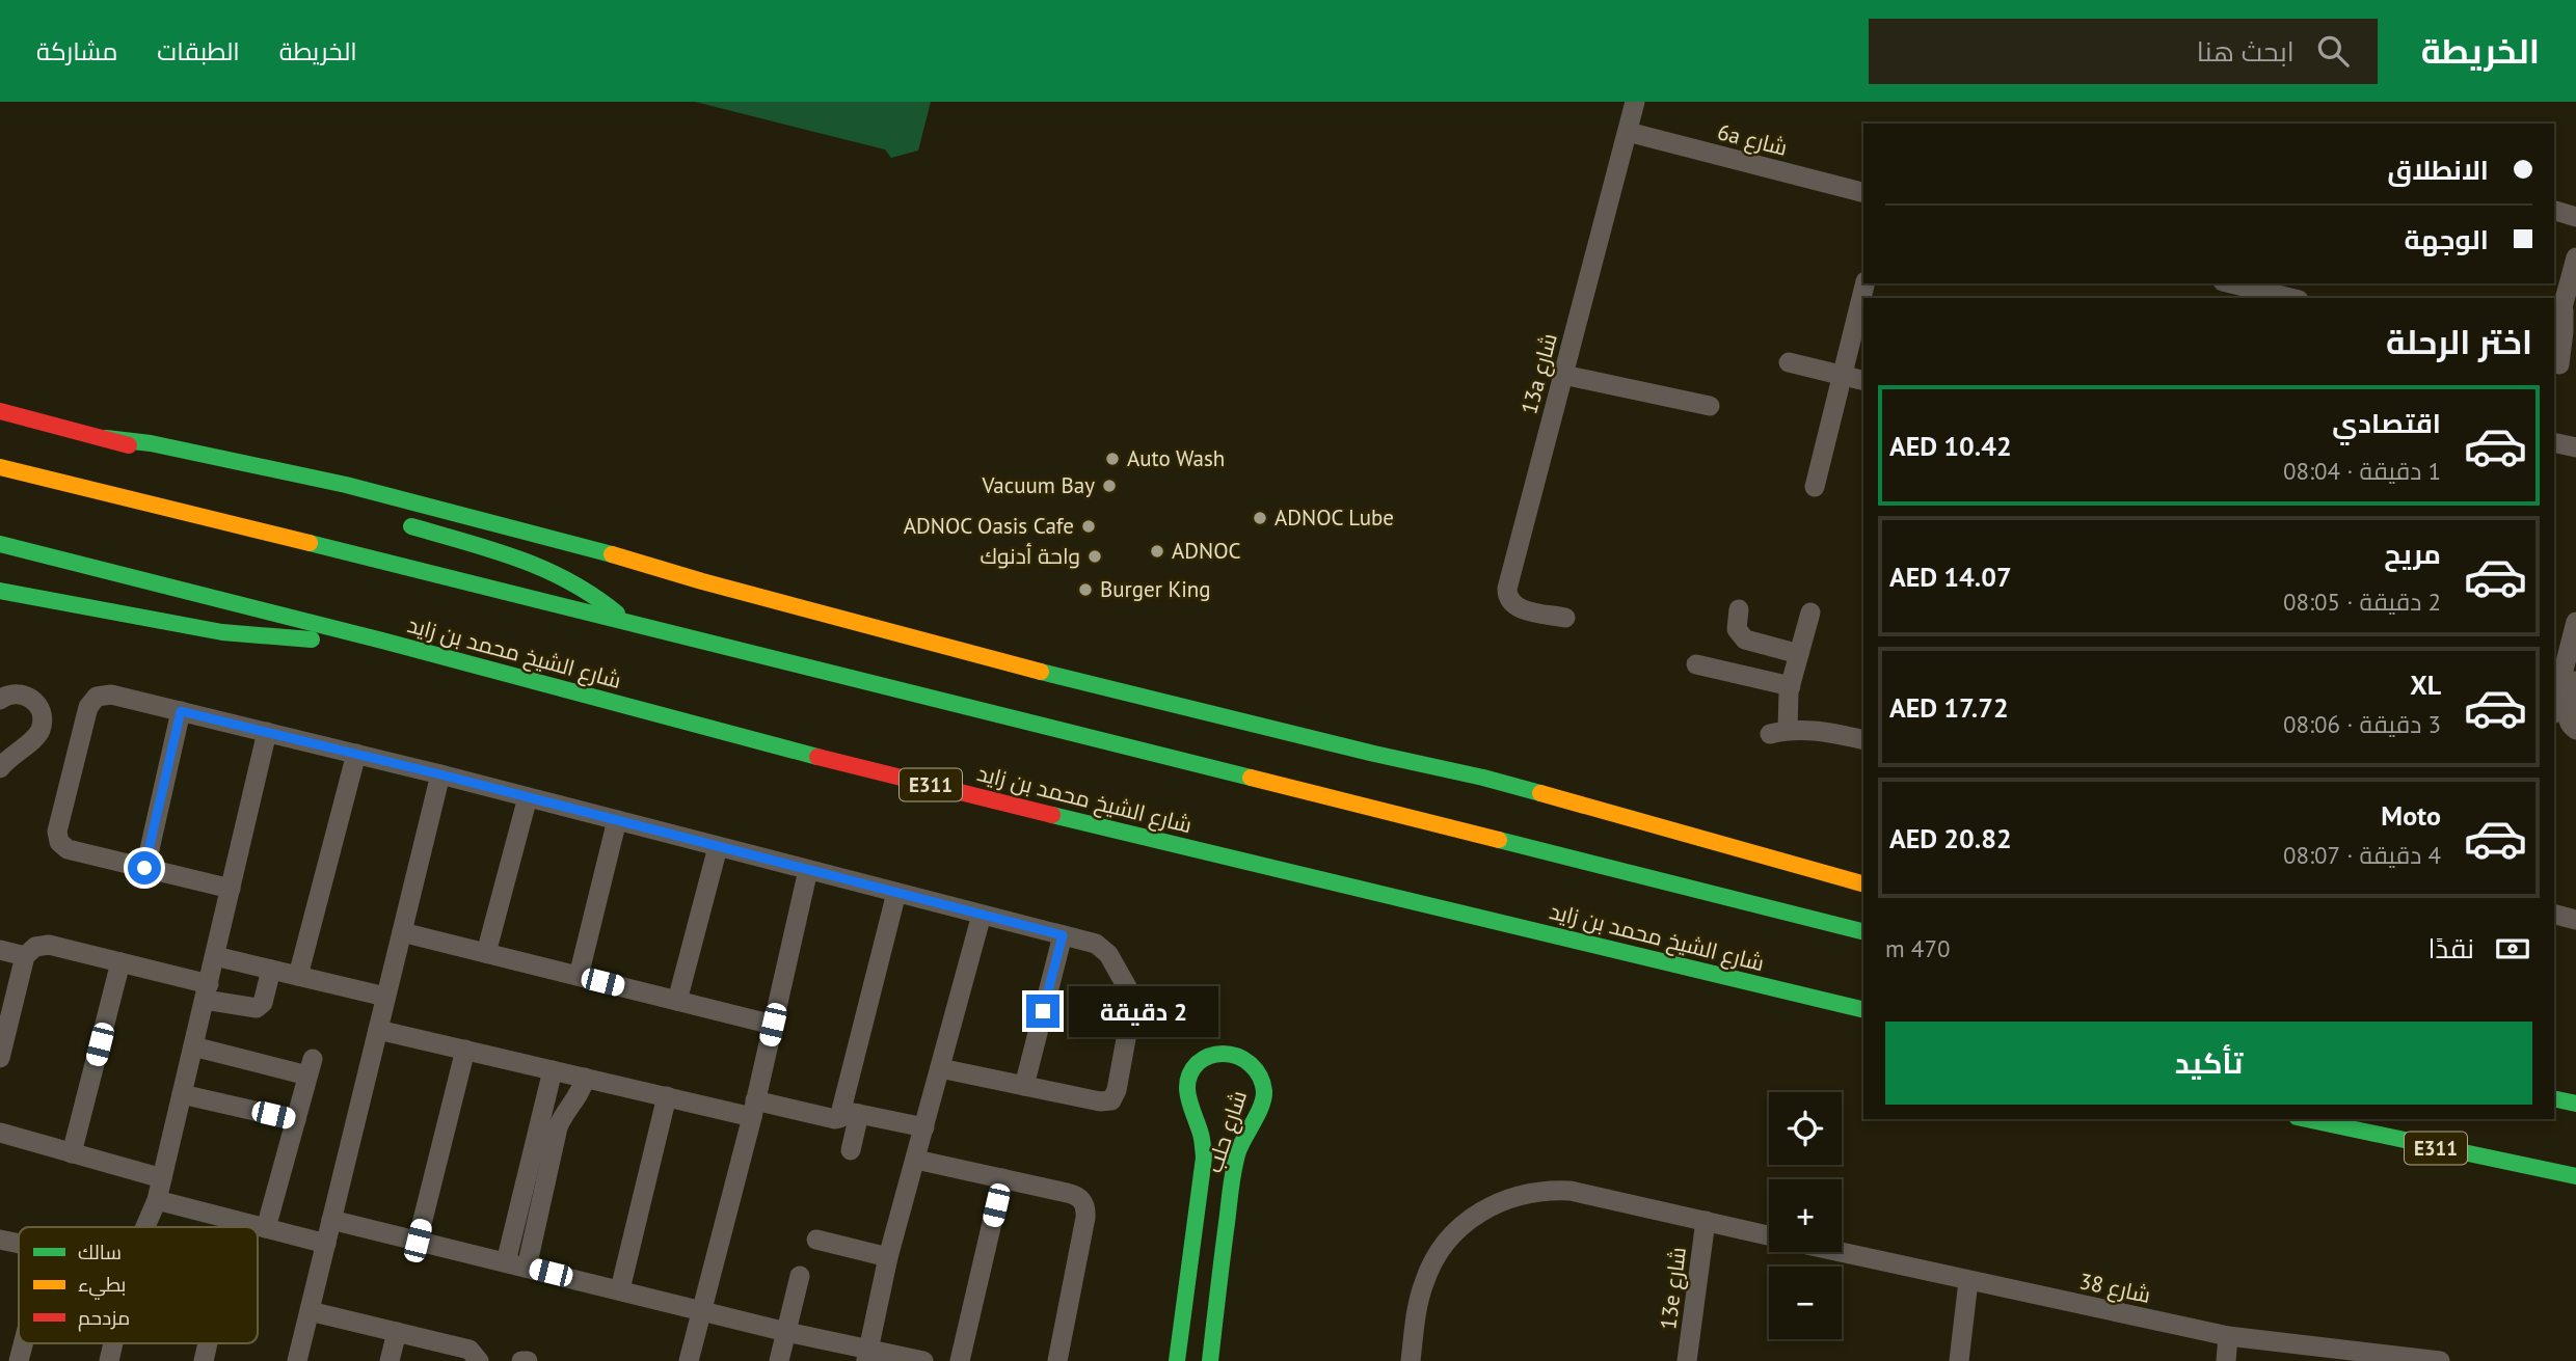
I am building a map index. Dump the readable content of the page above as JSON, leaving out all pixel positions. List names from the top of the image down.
{
  "streets": {
    "main road": ["شارع الشيخ محمد بن زايد", "E311", "شارع حلب"],
    "street": [
      "6a شارع",
      "13a شارع",
      "13e شارع",
      "شارع 38"
    ]
  },
  "crossings": [
    ["6a شارع", "13a شارع"],
    ["13e شارع", "شارع 38"]
  ],
  "places": [
    "Auto Wash",
    "Vacuum Bay",
    "ADNOC Lube",
    "ADNOC Oasis Cafe",
    "ADNOC",
    "واحة أدنوك",
    "Burger King"
  ],
  "legend": ["سالك", "بطيء", "مزدحم"],
  "page": {
    "header": "الخريطة",
    "search": "ابحث هنا",
    "nav": ["الخريطة", "الطبقات", "مشاركة"],
    "banner": ["الانطلاق", "الوجهة"],
    "heading": "اختر الرحلة",
    "list": [
      {
        "name": "اقتصادي",
        "note": "1 دقيقة · 08:04",
        "value": "AED 10.42"
      },
      {
        "name": "مريح",
        "note": "2 دقيقة · 08:05",
        "value": "AED 14.07"
      },
      {
        "name": "XL",
        "note": "3 دقيقة · 08:06",
        "value": "AED 17.72"
      },
      {
        "name": "Moto",
        "note": "4 دقيقة · 08:07",
        "value": "AED 20.82"
      }
    ],
    "pay": ["نقدًا", "470 m"],
    "bubble": "2 دقيقة",
    "buttons": "تأكيد",
    "map_buttons": ["+", "−"]
  }
}
